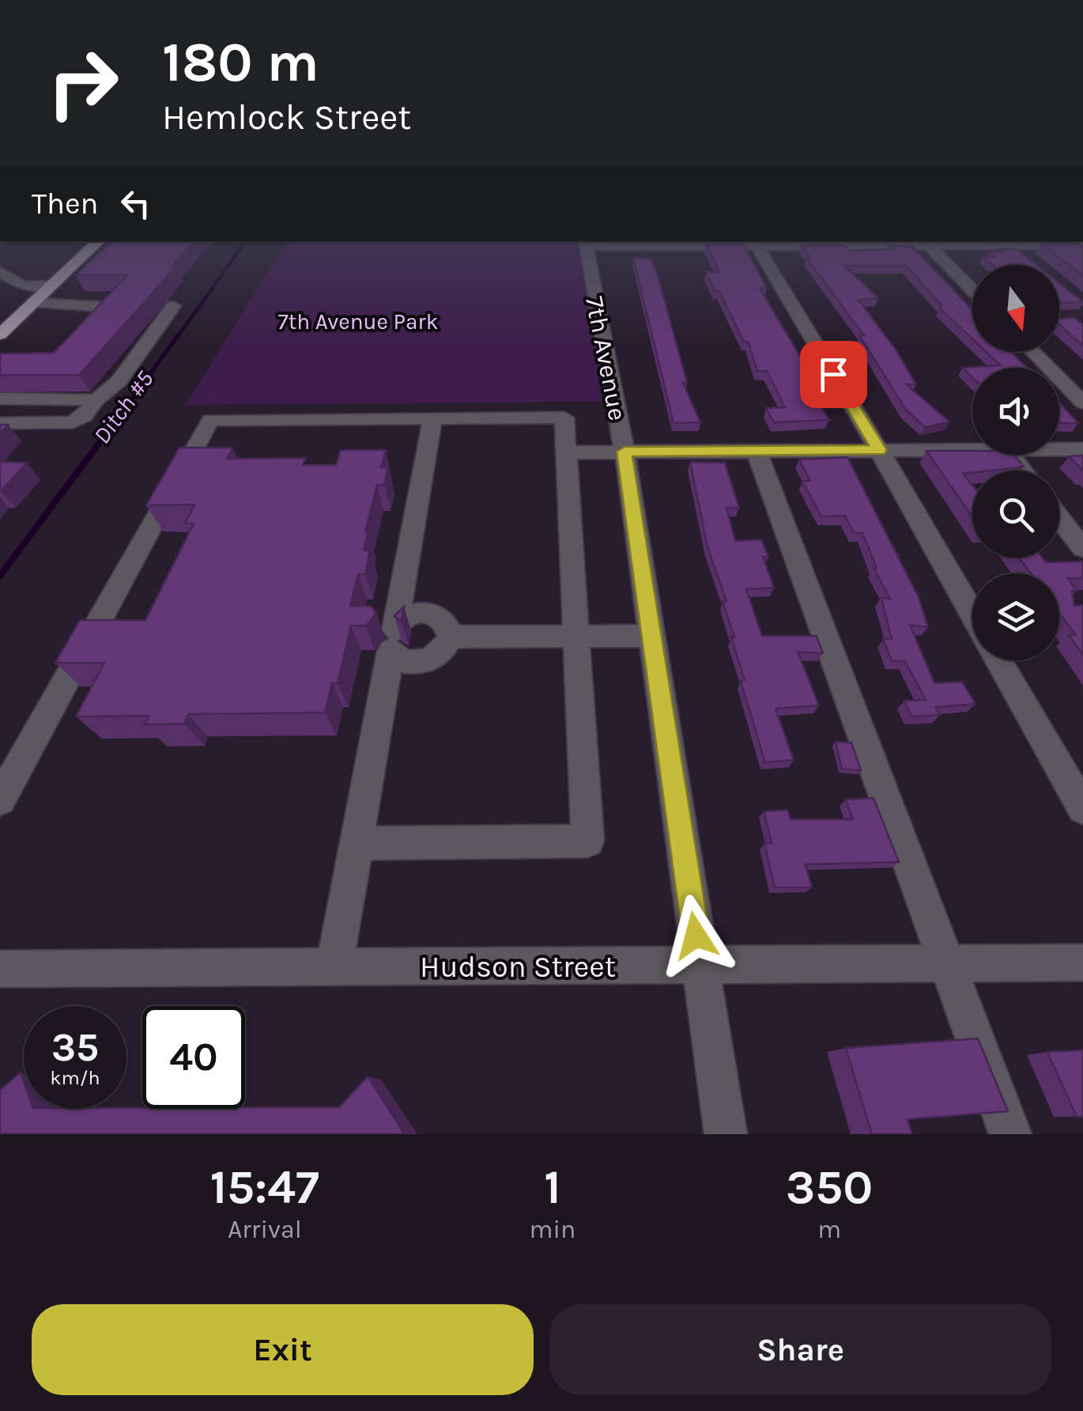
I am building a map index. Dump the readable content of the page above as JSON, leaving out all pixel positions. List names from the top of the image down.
{
  "streets": {
    "street": ["7th Avenue", "Hudson Street"]
  },
  "crossings": [
    ["7th Avenue", "Hudson Street"]
  ],
  "water": ["Ditch #5"],
  "parks": ["7th Avenue Park"],
  "north": "bottom",
  "page": {
    "turn": ["180 m", "Hemlock Street"],
    "then": "Then",
    "speed": "35 km/h",
    "limit": "40",
    "eta": [
      "15:47",
      "Arrival",
      "1",
      "min",
      "350",
      "m"
    ],
    "buttons": ["Exit", "Share"]
  }
}
